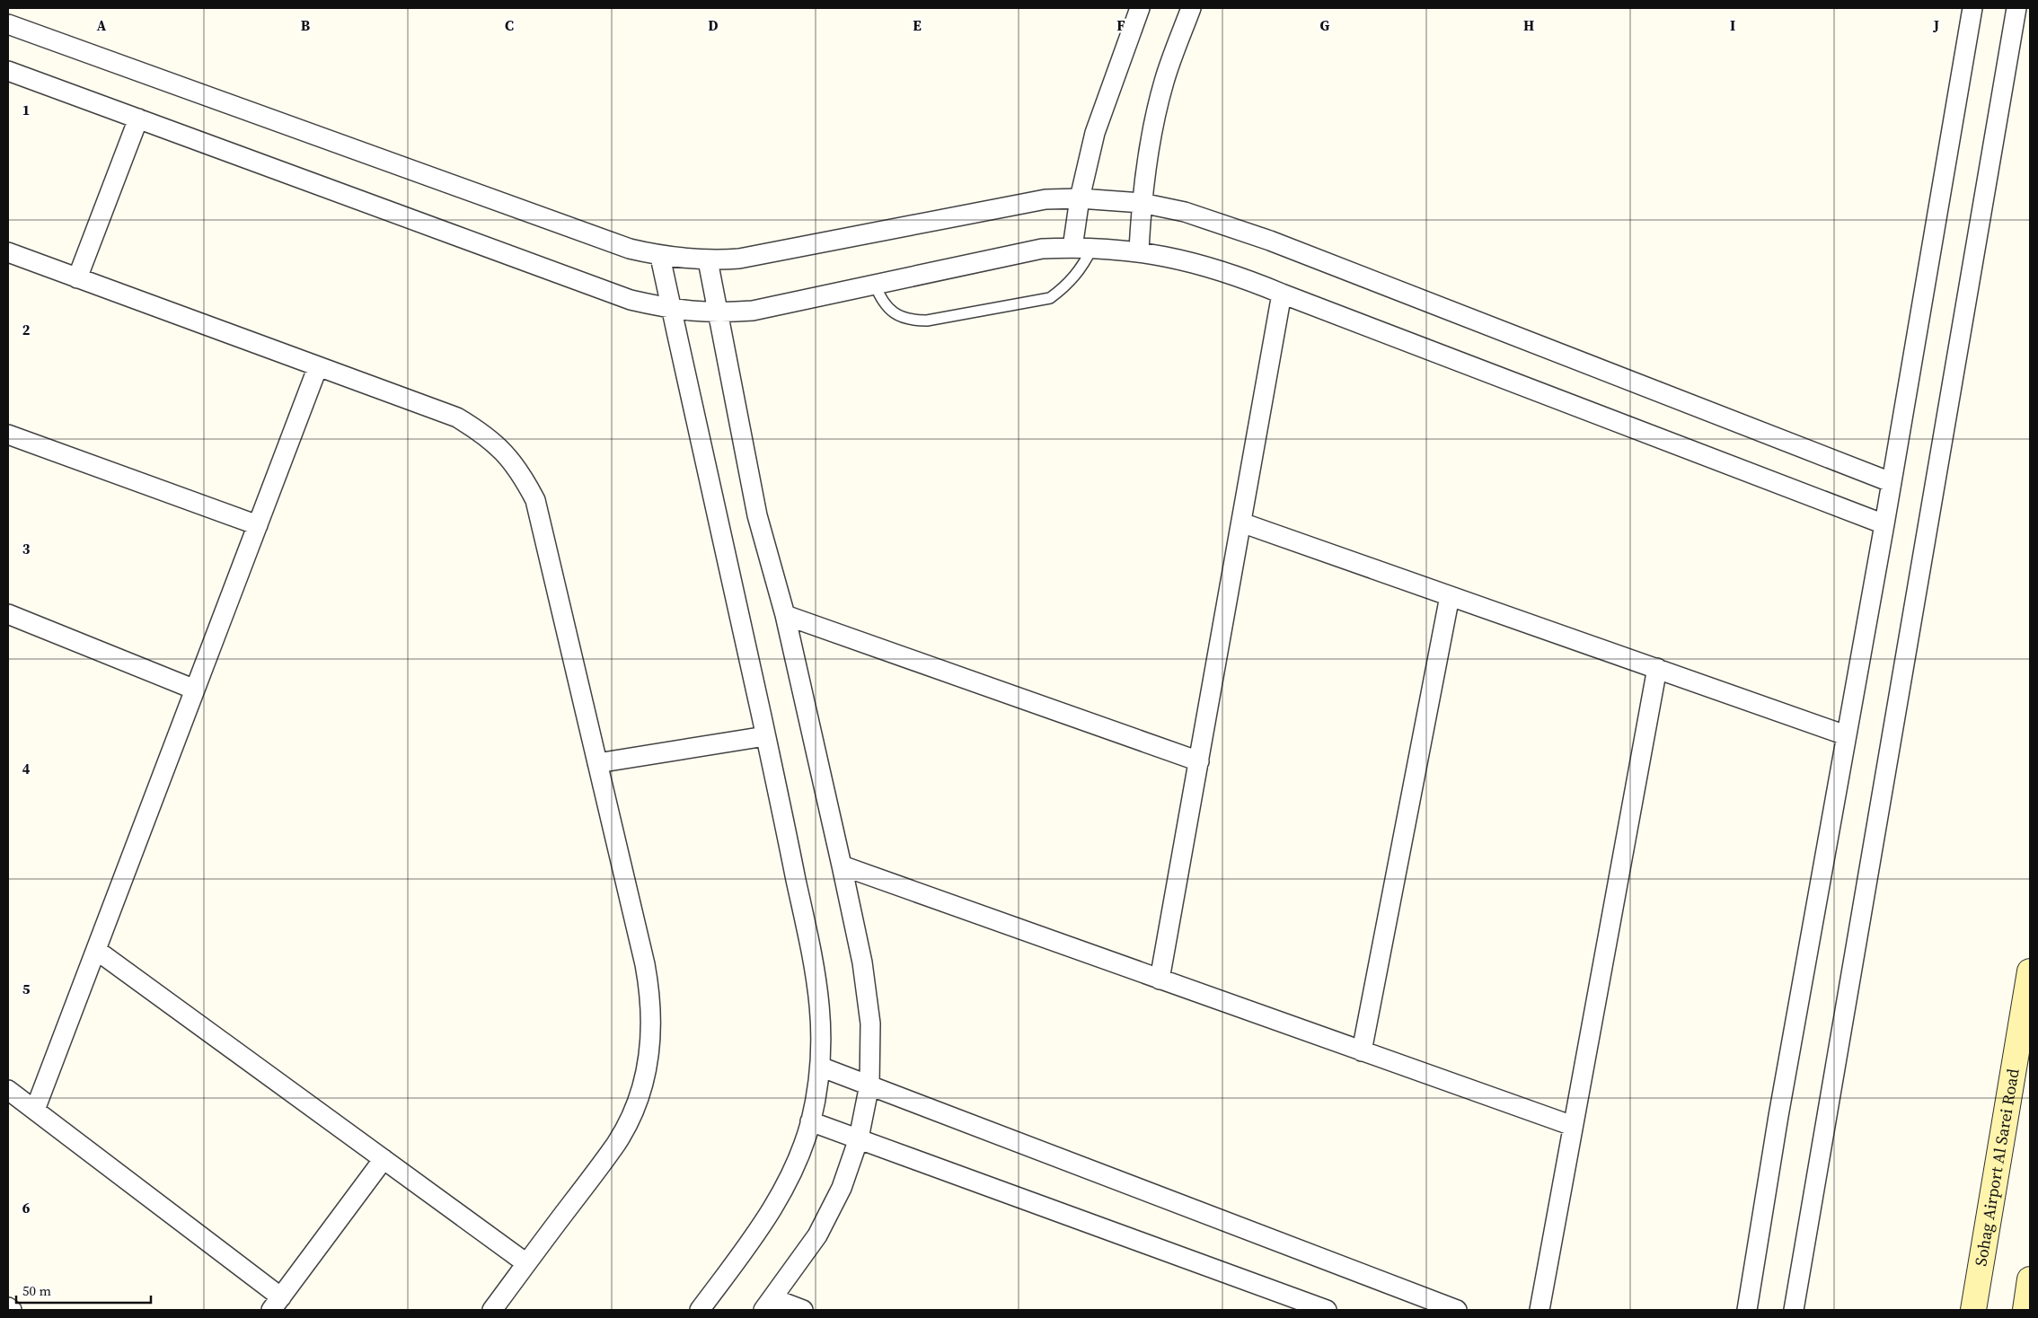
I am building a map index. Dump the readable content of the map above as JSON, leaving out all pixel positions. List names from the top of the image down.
{
  "streets": {
    "street": ["Sohag Airport Al Sarei Road"]
  },
  "scale_bar": "50 m",
  "grid": {
    "columns": [
      "A",
      "B",
      "C",
      "D",
      "E",
      "F",
      "G",
      "H",
      "I",
      "J"
    ],
    "rows": [
      "1",
      "2",
      "3",
      "4",
      "5",
      "6"
    ]
  }
}
